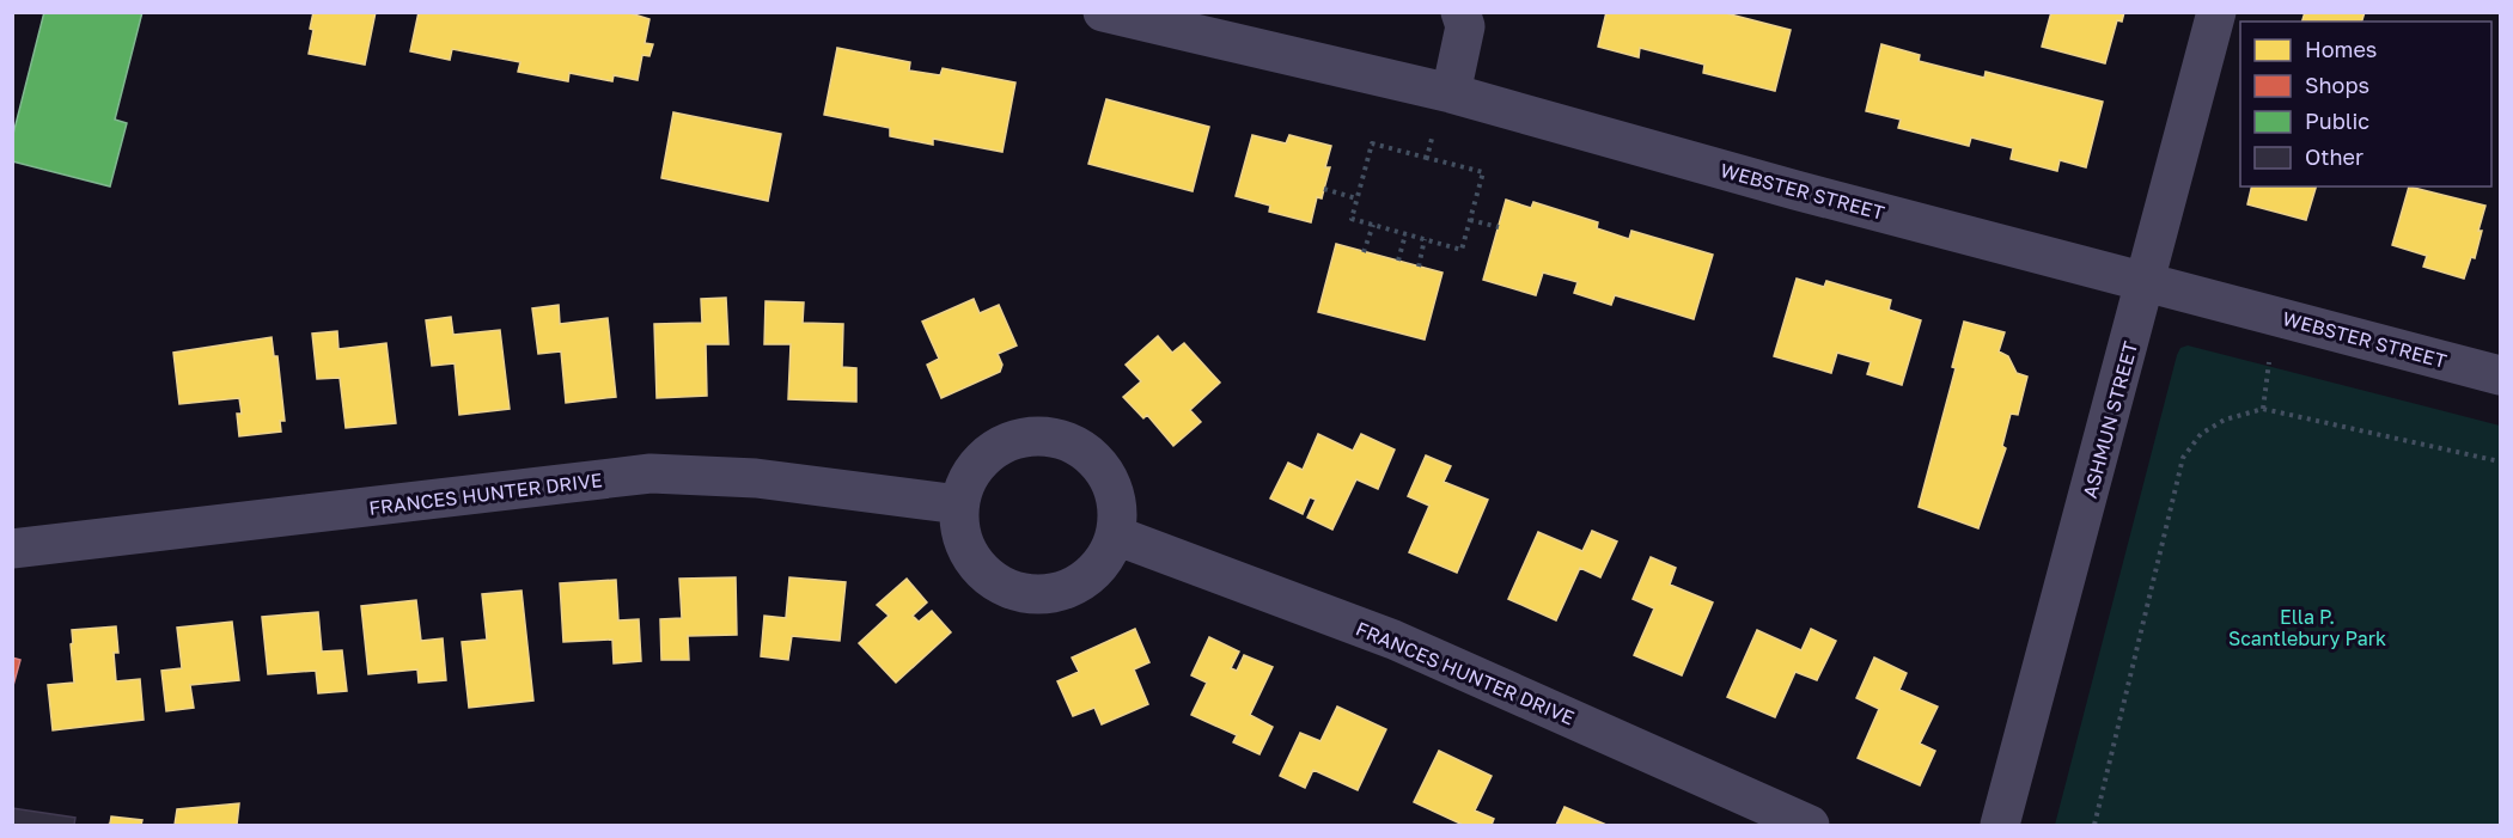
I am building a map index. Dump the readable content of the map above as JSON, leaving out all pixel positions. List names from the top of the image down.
{
  "streets": {
    "street": ["WEBSTER STREET", "ASHMUN STREET", "FRANCES HUNTER DRIVE"]
  },
  "crossings": [
    ["WEBSTER STREET", "ASHMUN STREET"]
  ],
  "parks": ["Ella P. Scantlebury Park"],
  "legend": [
    "Homes",
    "Shops",
    "Public",
    "Other"
  ]
}
